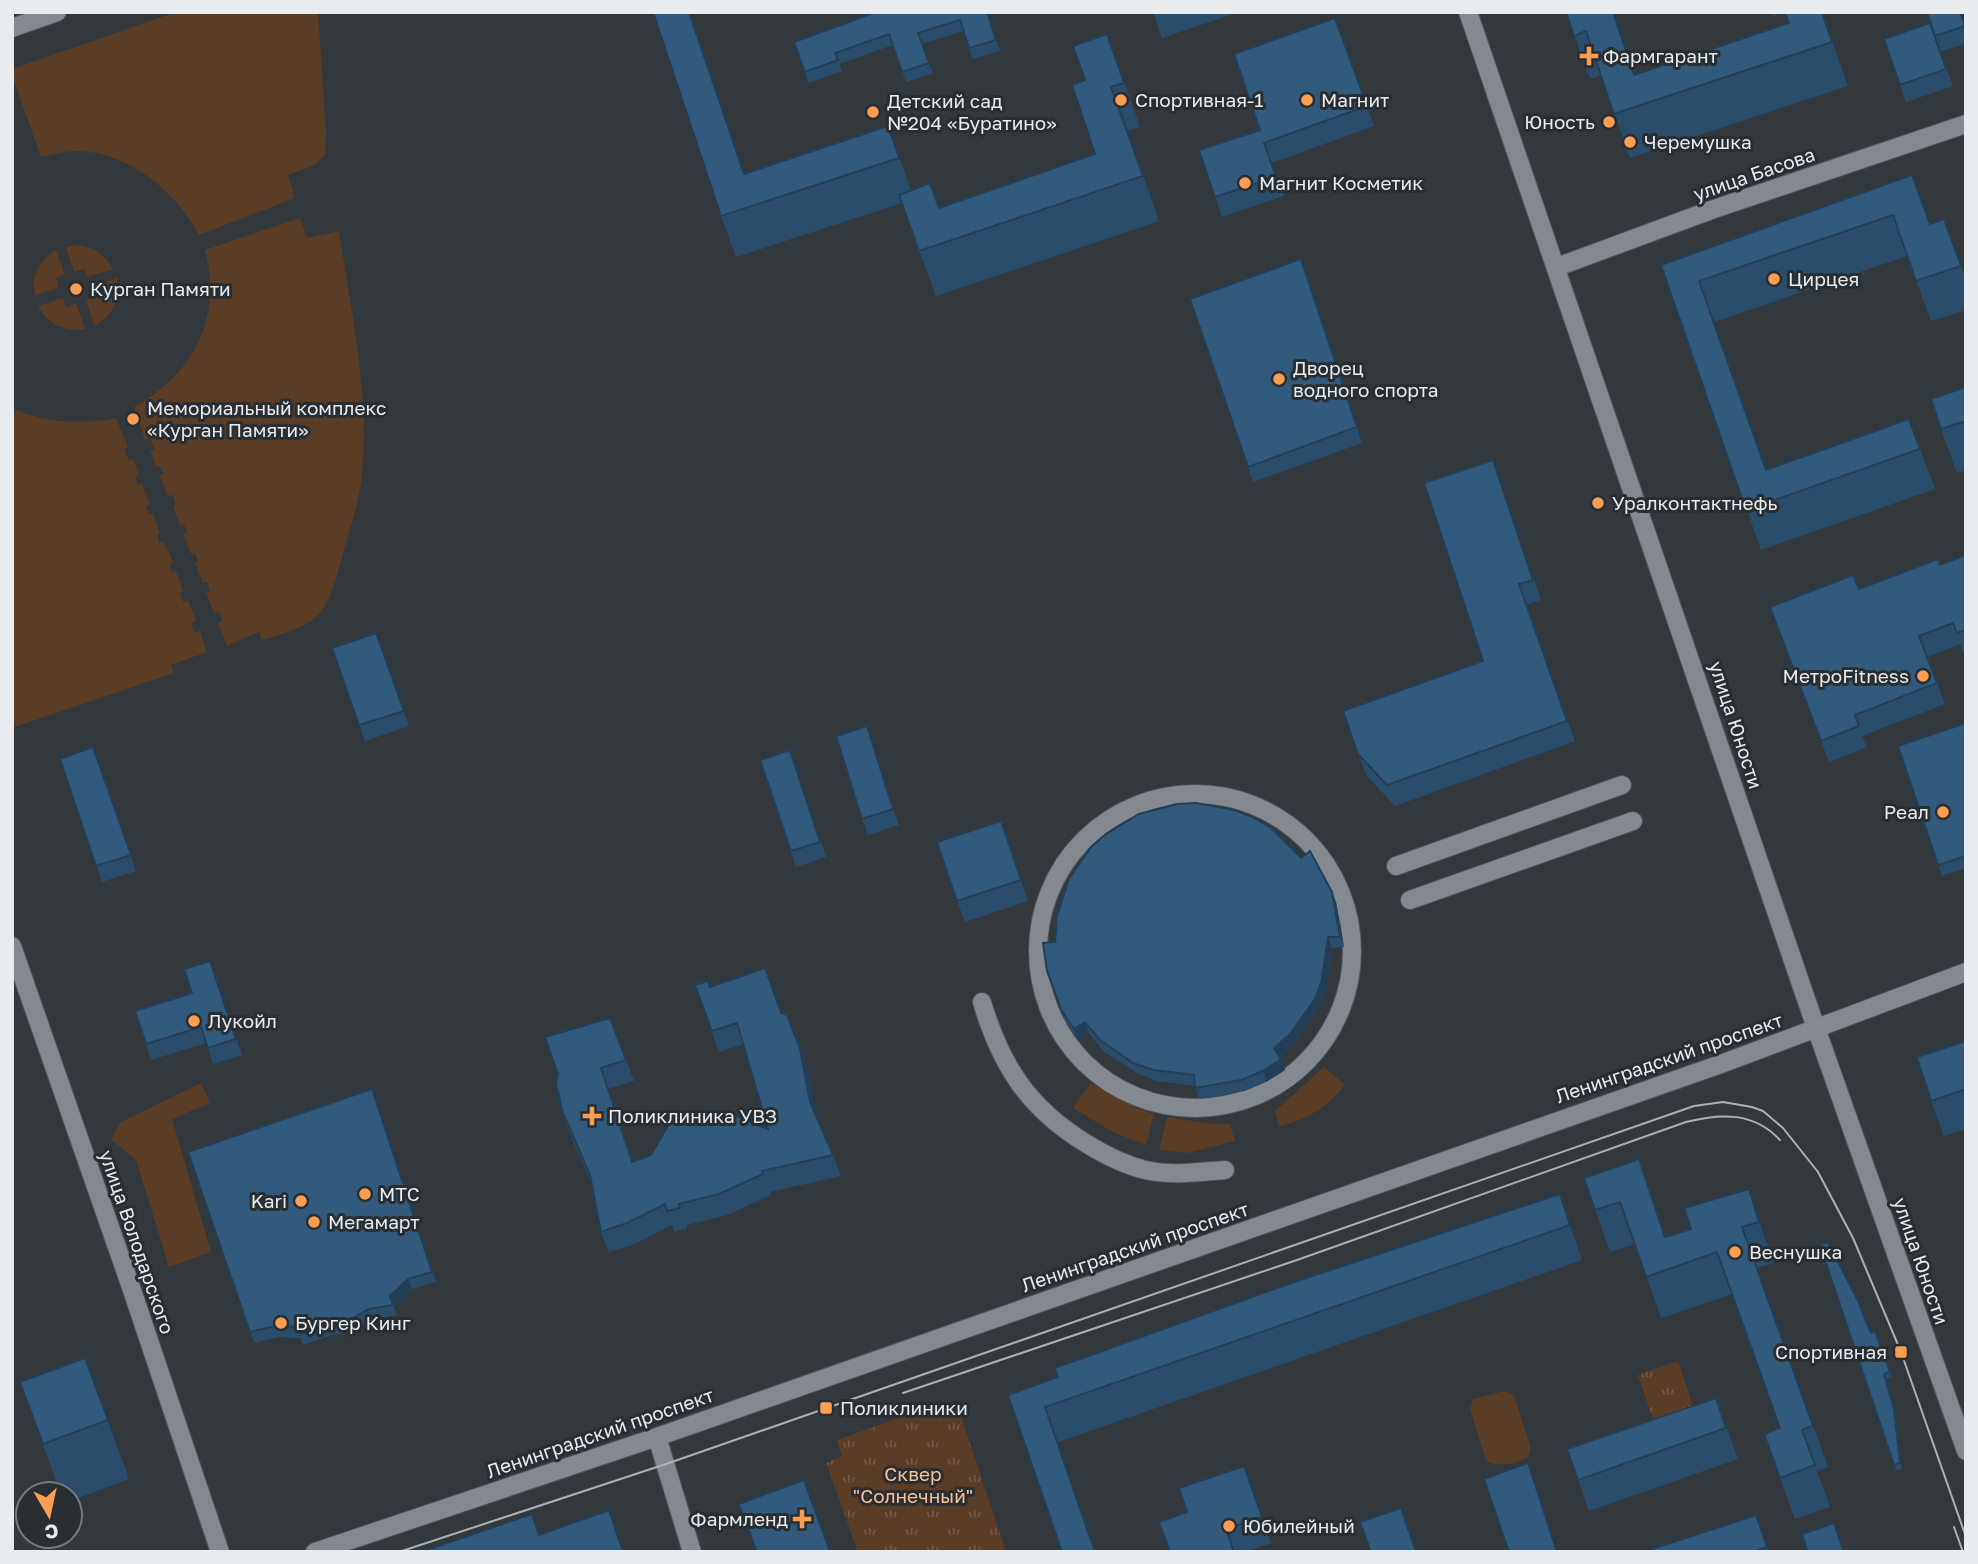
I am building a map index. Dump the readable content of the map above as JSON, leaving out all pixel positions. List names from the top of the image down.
{
  "streets": {
    "street": [
      "улица Басова",
      "улица Юности",
      "Ленинградский проспект",
      "улица Володарского"
    ]
  },
  "crossings": [
    ["улица Басова", "улица Юности"],
    ["улица Юности", "Ленинградский проспект"]
  ],
  "parks": ["Сквер \"Солнечный\""],
  "places": {
    "health": ["Фармгарант", "Поликлиника УВЗ", "Фармленд"],
    "other": [
      "Спортивная-1",
      "Магнит",
      "Детский сад №204 «Буратино»",
      "Юность",
      "Черемушка",
      "Магнит Косметик",
      "Цирцея",
      "Курган Памяти",
      "Дворец водного спорта",
      "Мемориальный комплекс «Курган Памяти»",
      "Уралконтактнефь",
      "МетроFitness",
      "Реал",
      "Лукойл",
      "МТС",
      "Kari",
      "Мегамарт",
      "Веснушка",
      "Бургер Кинг",
      "Юбилейный"
    ],
    "transit": ["Спортивная", "Поликлиники"]
  },
  "north": "bottom"
}
